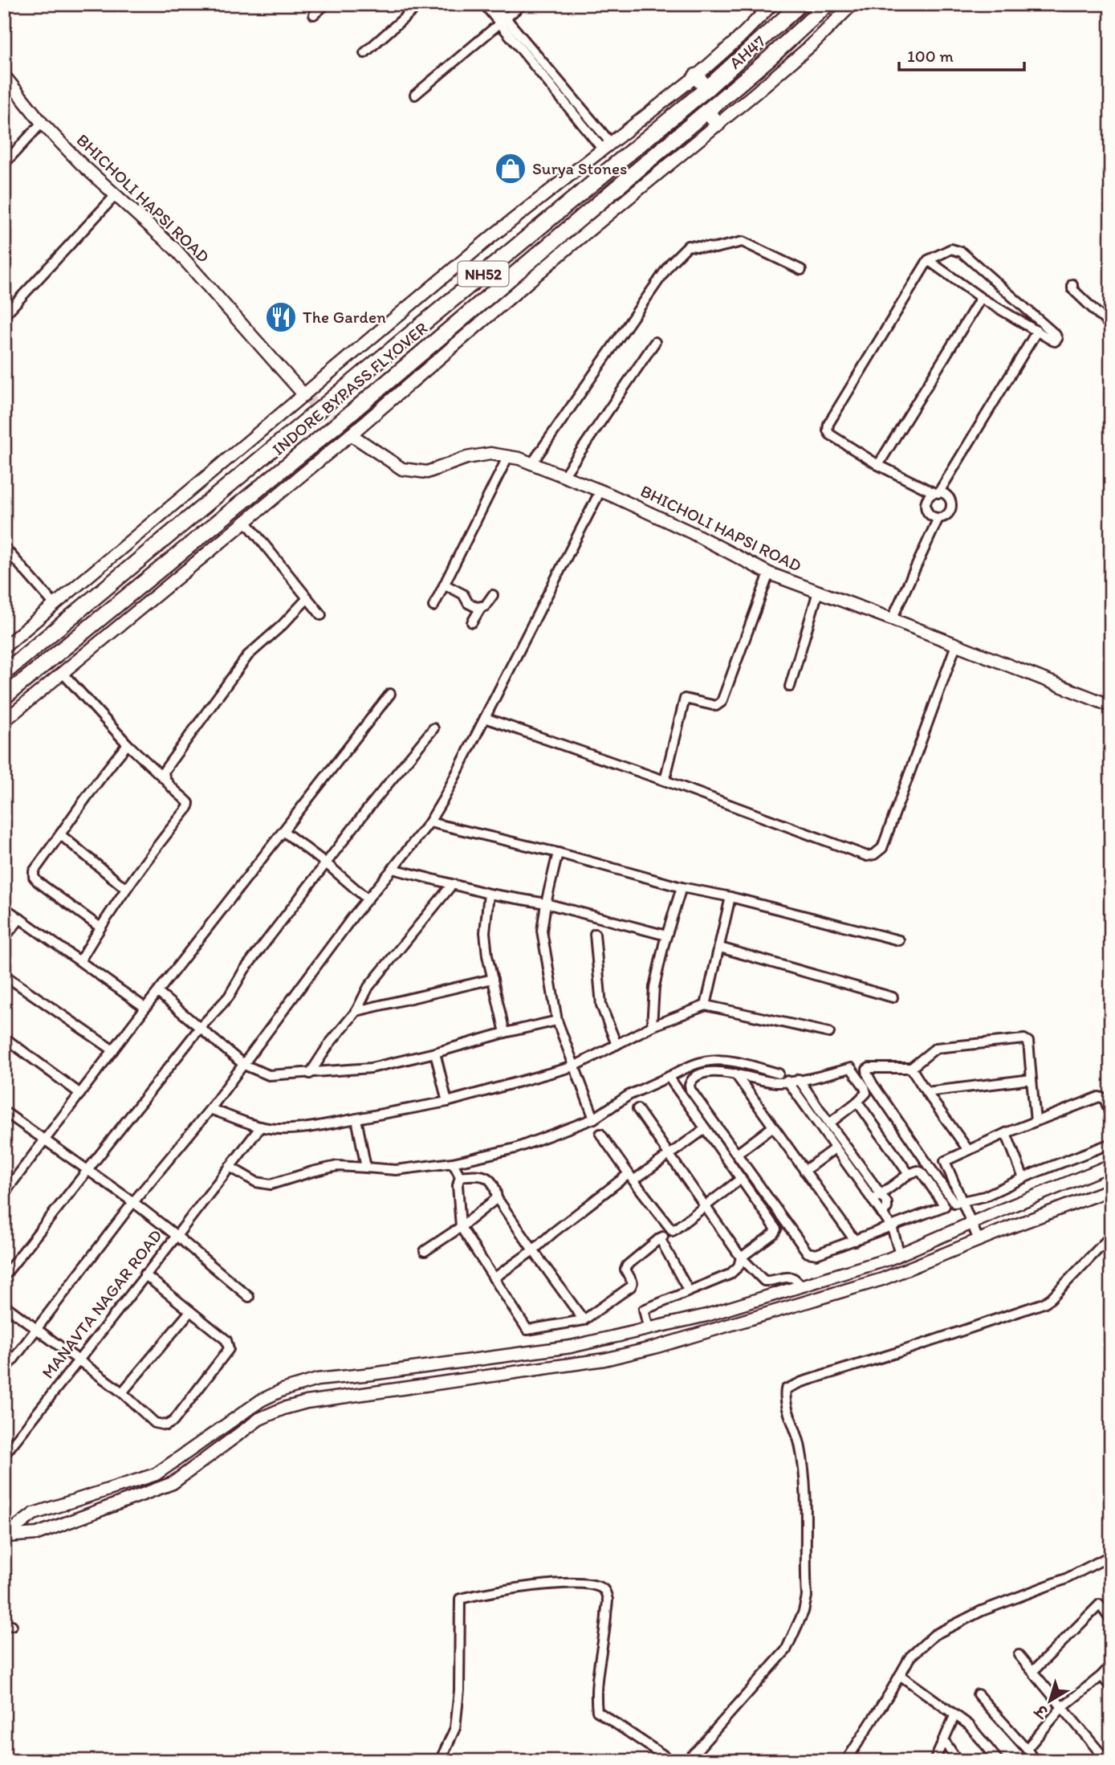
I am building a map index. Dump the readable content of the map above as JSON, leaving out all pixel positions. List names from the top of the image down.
{
  "streets": {
    "highway": ["AH47", "NH52", "INDORE BYPASS FLYOVER"],
    "street": ["BHICHOLI HAPSI ROAD", "MANAVTA NAGAR ROAD"]
  },
  "crossings": [
    ["AH47", "INDORE BYPASS FLYOVER"],
    ["NH52", "INDORE BYPASS FLYOVER"]
  ],
  "places": {
    "shop": ["Surya Stones"],
    "restaurant": ["The Garden"]
  },
  "scale_bar": "100 m",
  "north": "bottom left"
}
